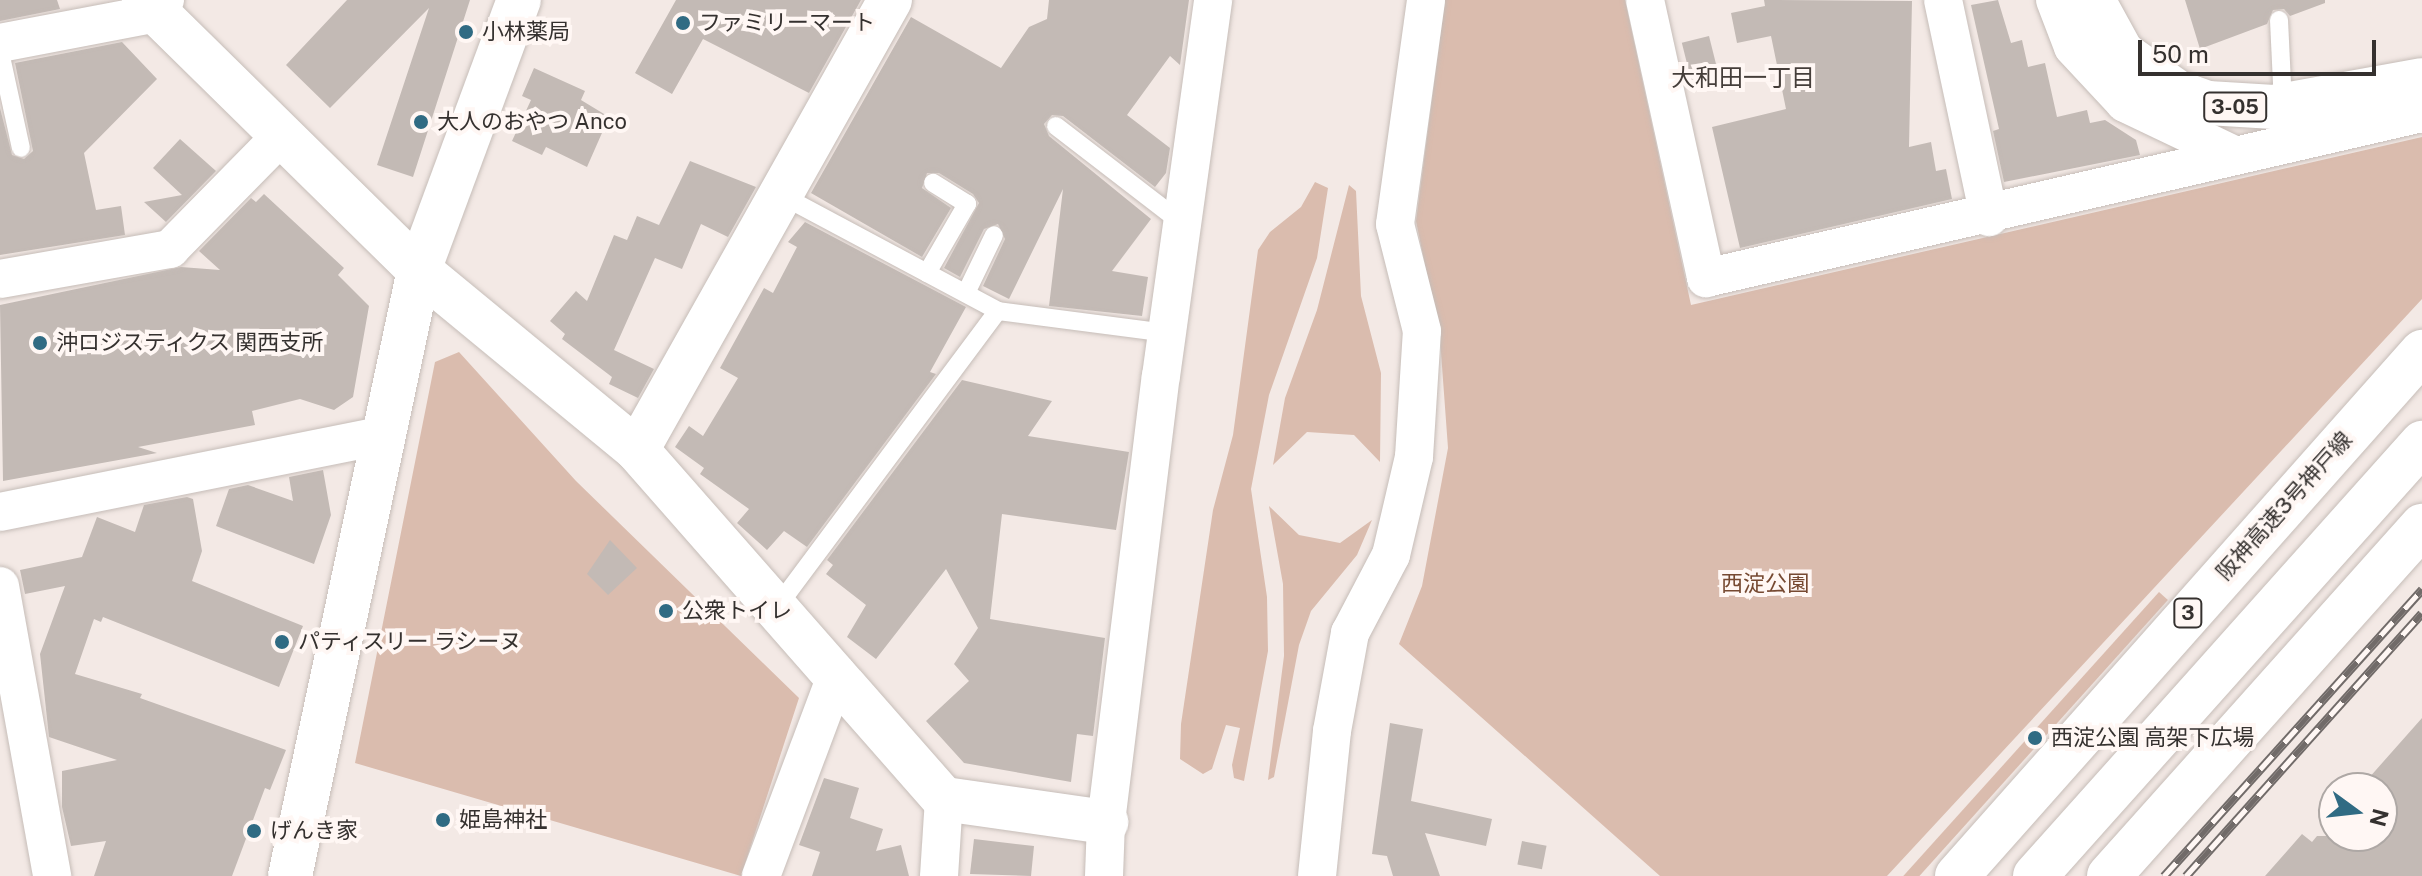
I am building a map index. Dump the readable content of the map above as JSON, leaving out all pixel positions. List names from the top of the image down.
{
  "streets": {
    "main road": ["3-05", "阪神高速3号神戸線", "3"]
  },
  "districts": ["大和田一丁目"],
  "parks": ["西淀公園"],
  "places": [
    "ファミリーマート",
    "小林薬局",
    "大人のおやつ Anco",
    "沖ロジスティクス 関西支所",
    "公衆トイレ",
    "パティスリー ラシーヌ",
    "西淀公園 高架下広場",
    "姫島神社",
    "げんき家"
  ],
  "scale_bar": "50 m",
  "north": "right"
}
